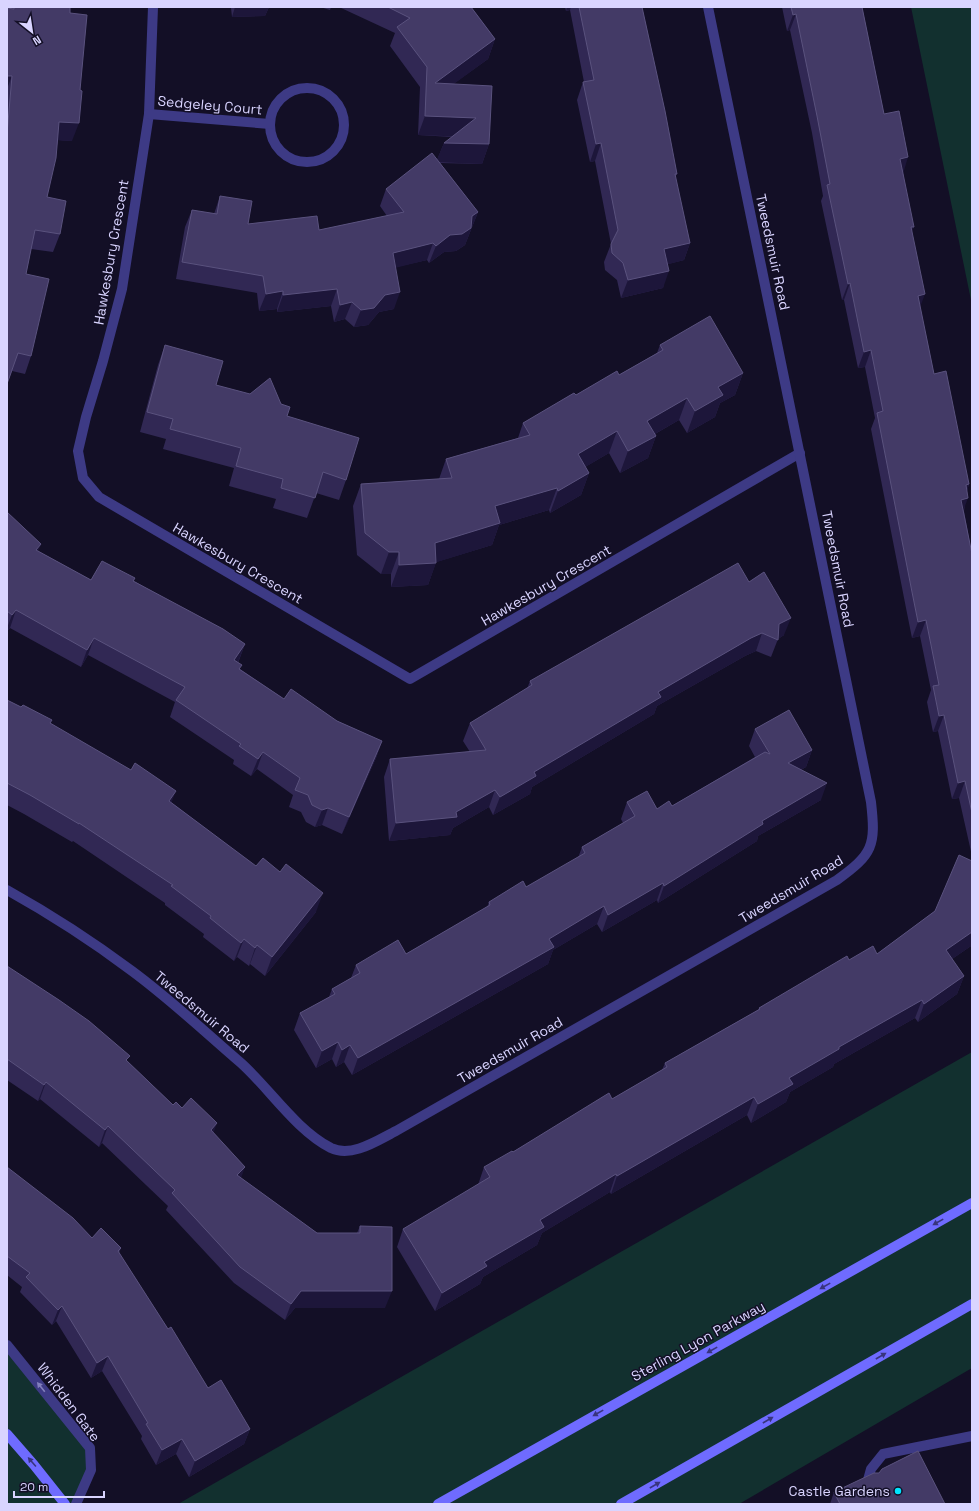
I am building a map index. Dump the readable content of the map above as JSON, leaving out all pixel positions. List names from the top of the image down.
{
  "streets": {
    "main road": ["Sterling Lyon Parkway"],
    "street": [
      "Sedgeley Court",
      "Hawkesbury Crescent",
      "Tweedsmuir Road",
      "Whidden Gate"
    ]
  },
  "crossings": [
    ["Sedgeley Court", "Hawkesbury Crescent"],
    ["Hawkesbury Crescent", "Tweedsmuir Road"]
  ],
  "one_way": ["Whidden Gate"],
  "places": ["Castle Gardens"],
  "scale_bar": "20 m",
  "north": "bottom right"
}
